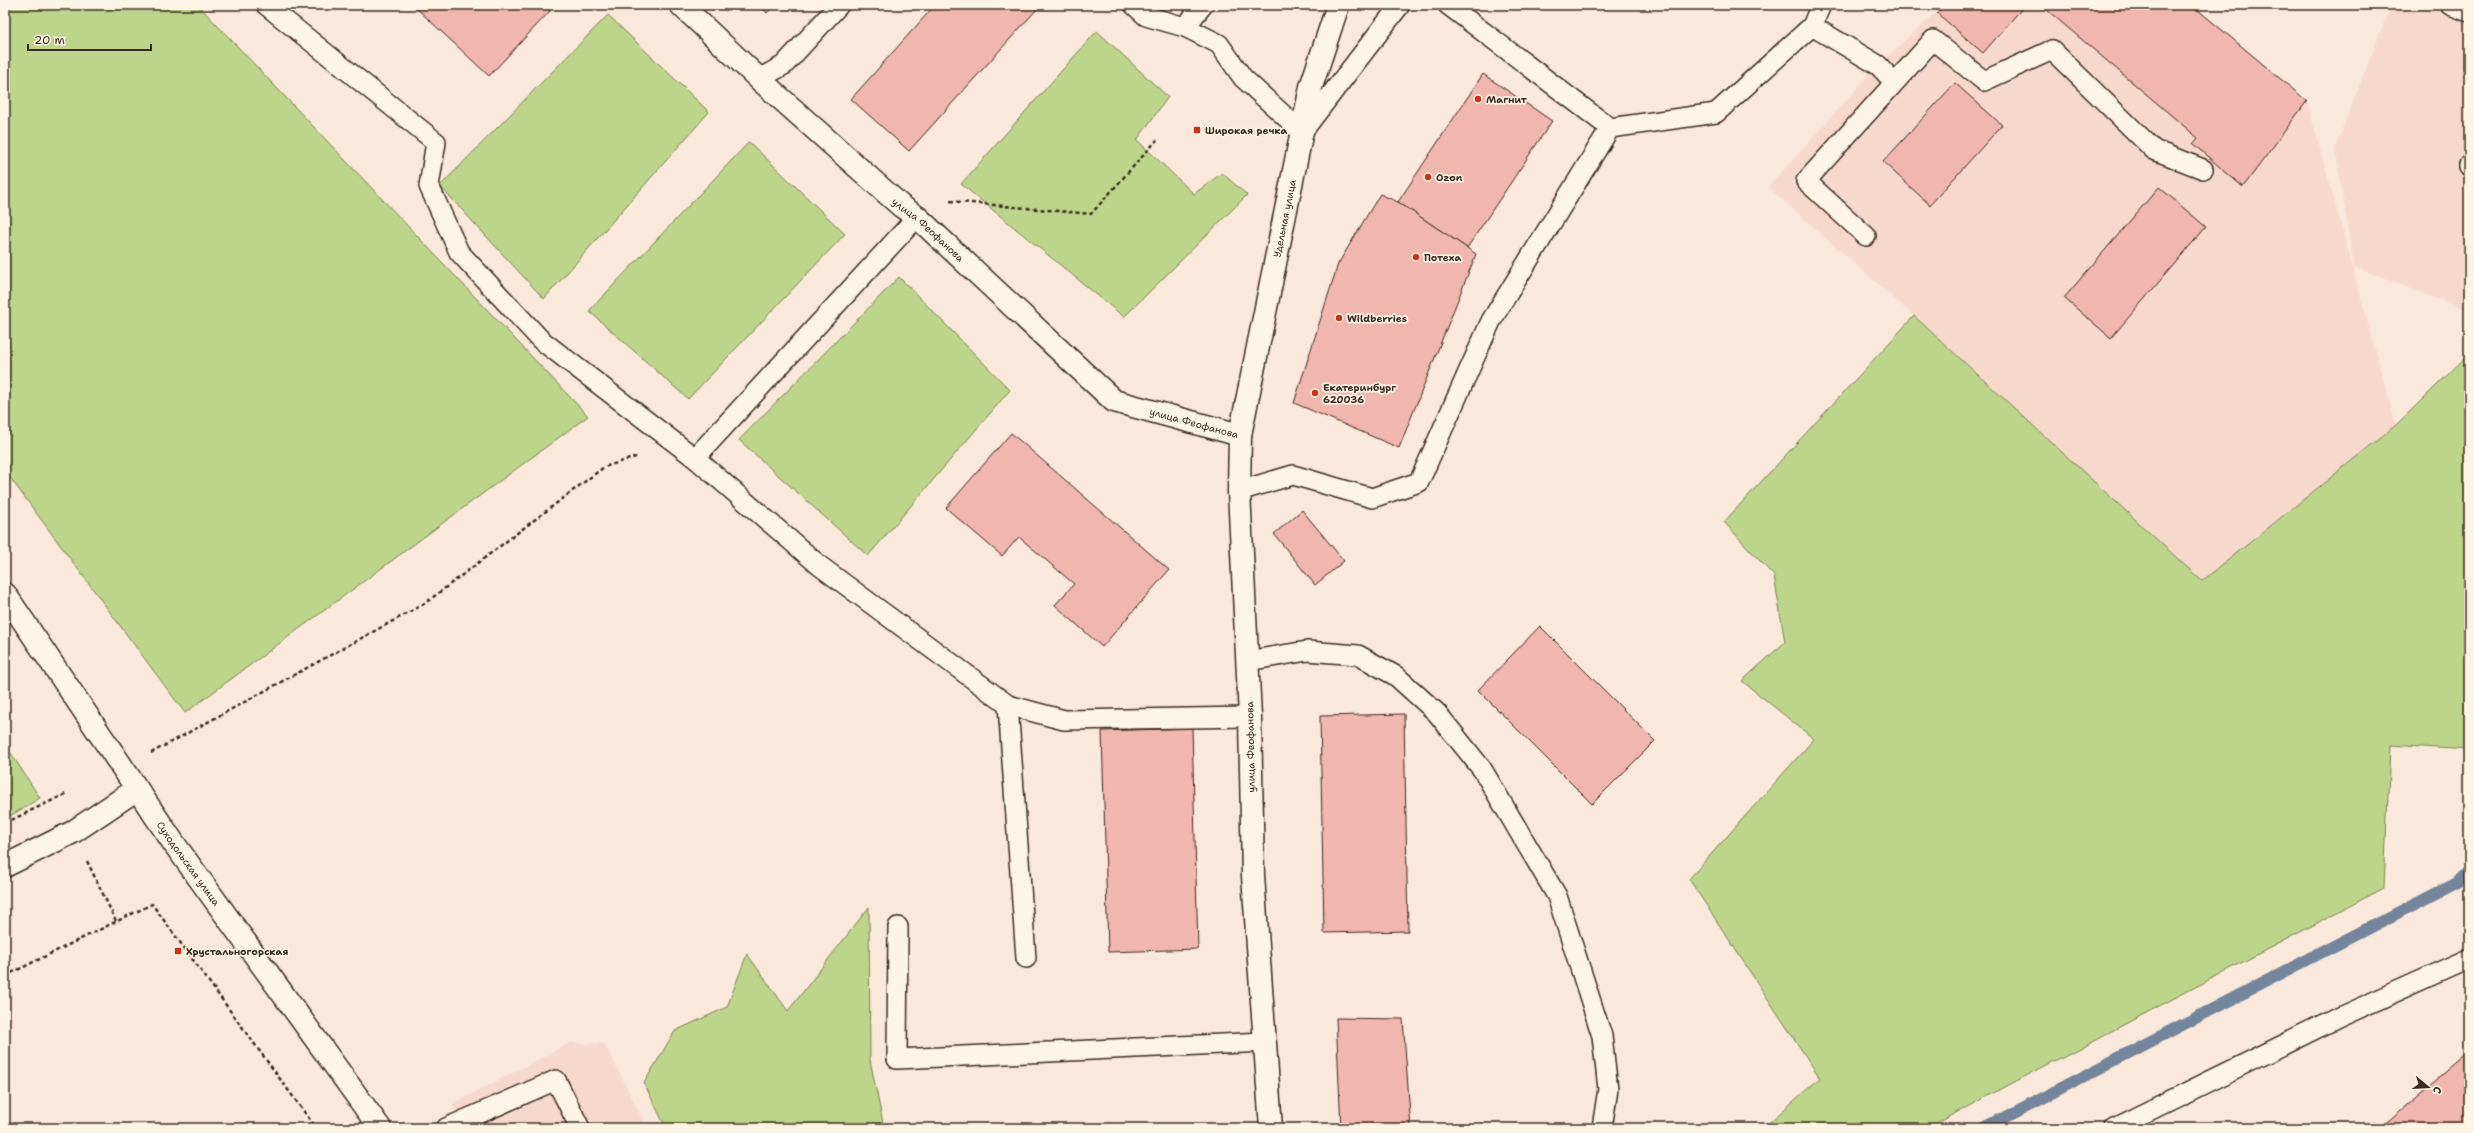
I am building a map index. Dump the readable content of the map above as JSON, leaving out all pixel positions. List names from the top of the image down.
{
  "streets": {
    "street": ["Удельная улица", "улица Феофанова", "Суходольская улица"]
  },
  "crossings": [
    ["Удельная улица", "улица Феофанова"]
  ],
  "places": {
    "other": [
      "Магнит",
      "Ozon",
      "Потеха",
      "Wildberries",
      "Екатеринбург 620036"
    ],
    "transit": ["Широкая речка", "Хрустальногорская"]
  },
  "scale_bar": "20 m",
  "north": "right"
}
